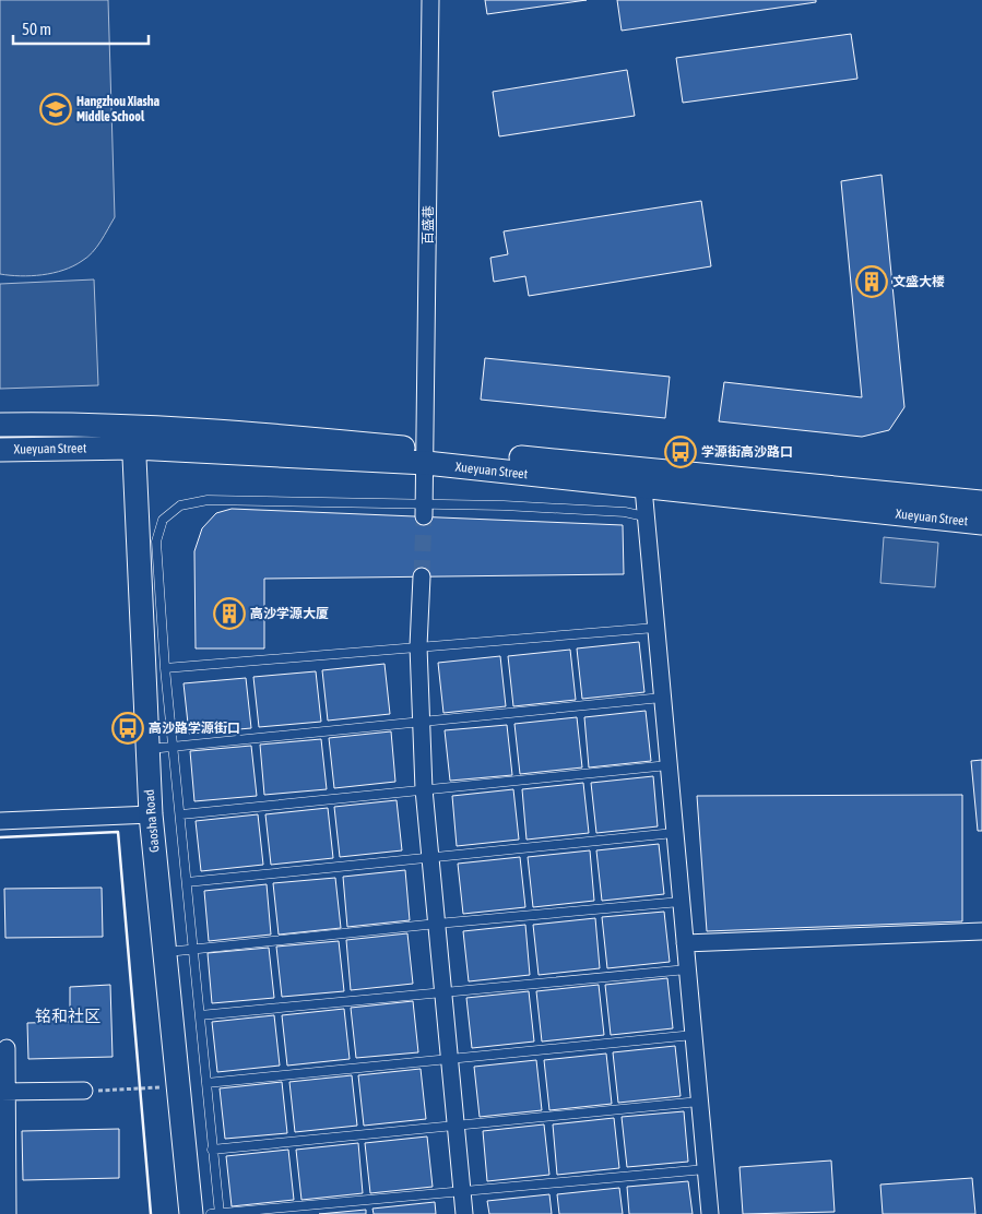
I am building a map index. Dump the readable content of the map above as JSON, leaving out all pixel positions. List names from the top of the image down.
{
  "streets": {
    "main road": ["Xueyuan Street", "Gaosha Road"],
    "street": ["百盛巷"]
  },
  "crossings": [
    ["百盛巷", "Xueyuan Street"],
    ["Xueyuan Street", "Gaosha Road"]
  ],
  "districts": ["铭和社区"],
  "places": {
    "school or university": ["Hangzhou Xiasha Middle School"],
    "building": ["文盛大楼", "高沙学源大厦"],
    "bus stop": ["学源街高沙路口", "高沙路学源街口"]
  },
  "scale_bar": "50 m"
}
